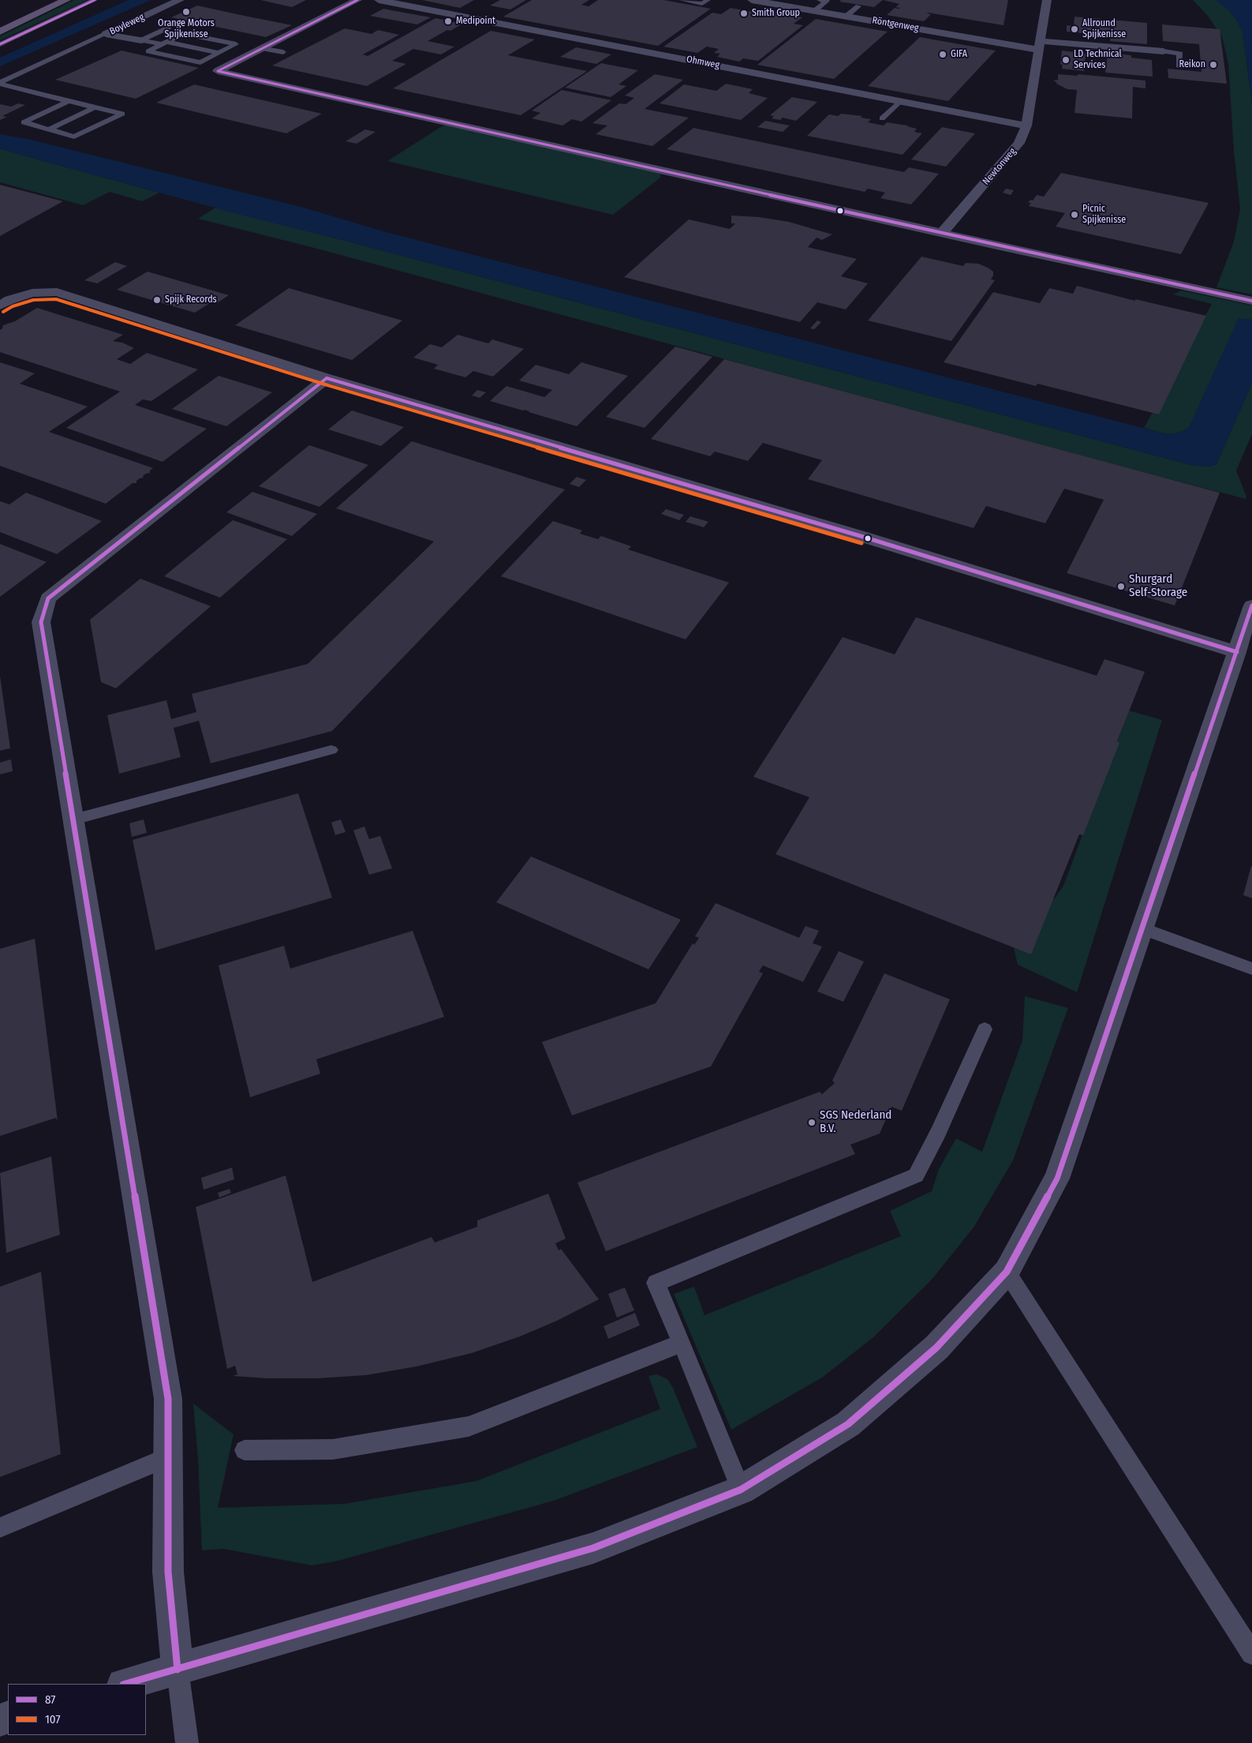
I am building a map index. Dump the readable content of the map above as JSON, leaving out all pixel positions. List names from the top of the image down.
{
  "streets": {
    "street": [
      "Boyleweg",
      "Röntgenweg",
      "Ohmweg",
      "Newtonweg"
    ]
  },
  "crossings": [
    ["Röntgenweg", "Newtonweg"],
    ["Ohmweg", "Newtonweg"]
  ],
  "places": [
    "Orange Motors Spijkenisse",
    "Smith Group",
    "Medipoint",
    "Allround Spijkenisse",
    "GIFA",
    "LD Technical Services",
    "Reikon",
    "Picnic Spijkenisse",
    "Spijk Records",
    "Shurgard Self-Storage",
    "SGS Nederland B.V."
  ],
  "lines": ["transit line 87", "transit line 107"],
  "legend": ["87", "107"]
}
